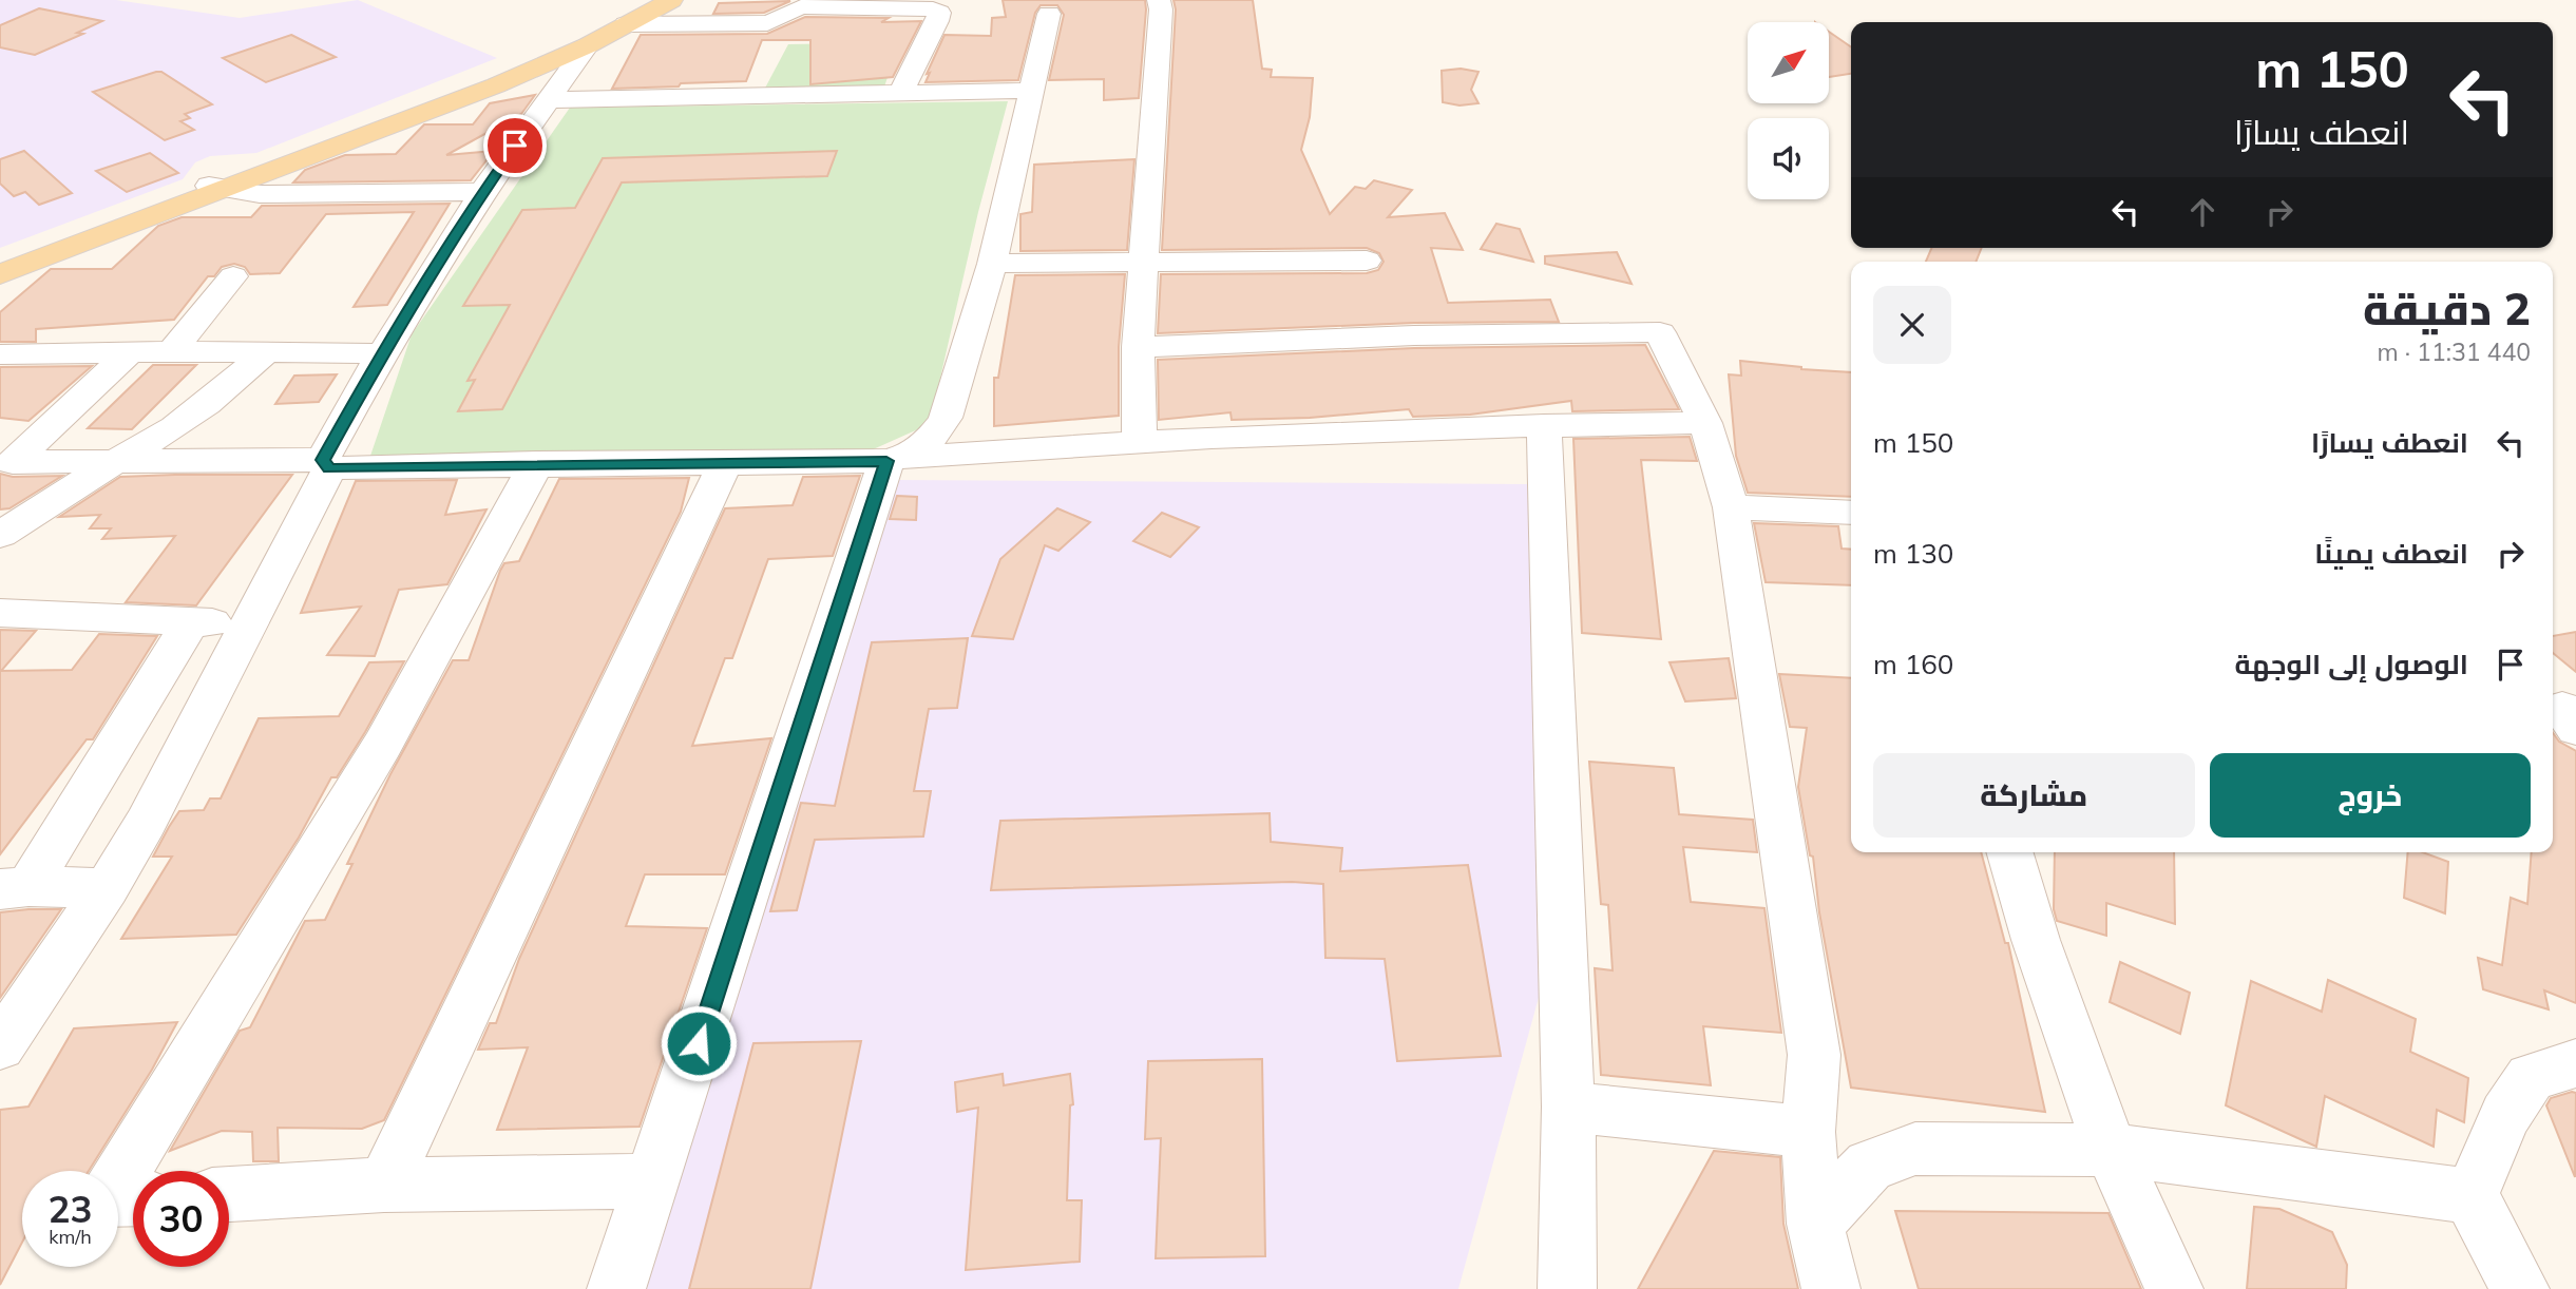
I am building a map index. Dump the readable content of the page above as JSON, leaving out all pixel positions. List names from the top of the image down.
{
  "north": "top right",
  "page": {
    "turn": ["150 m", "انعطف يسارًا"],
    "heading": ["2 دقيقة", "440 m · 11:31"],
    "list": [
      {
        "name": "انعطف يسارًا",
        "value": "150 m"
      },
      {
        "name": "انعطف يمينًا",
        "value": "130 m"
      },
      {
        "name": "الوصول إلى الوجهة",
        "value": "160 m"
      }
    ],
    "buttons": ["خروج", "مشاركة"],
    "speed": "23 km/h",
    "limit": "30"
  }
}
